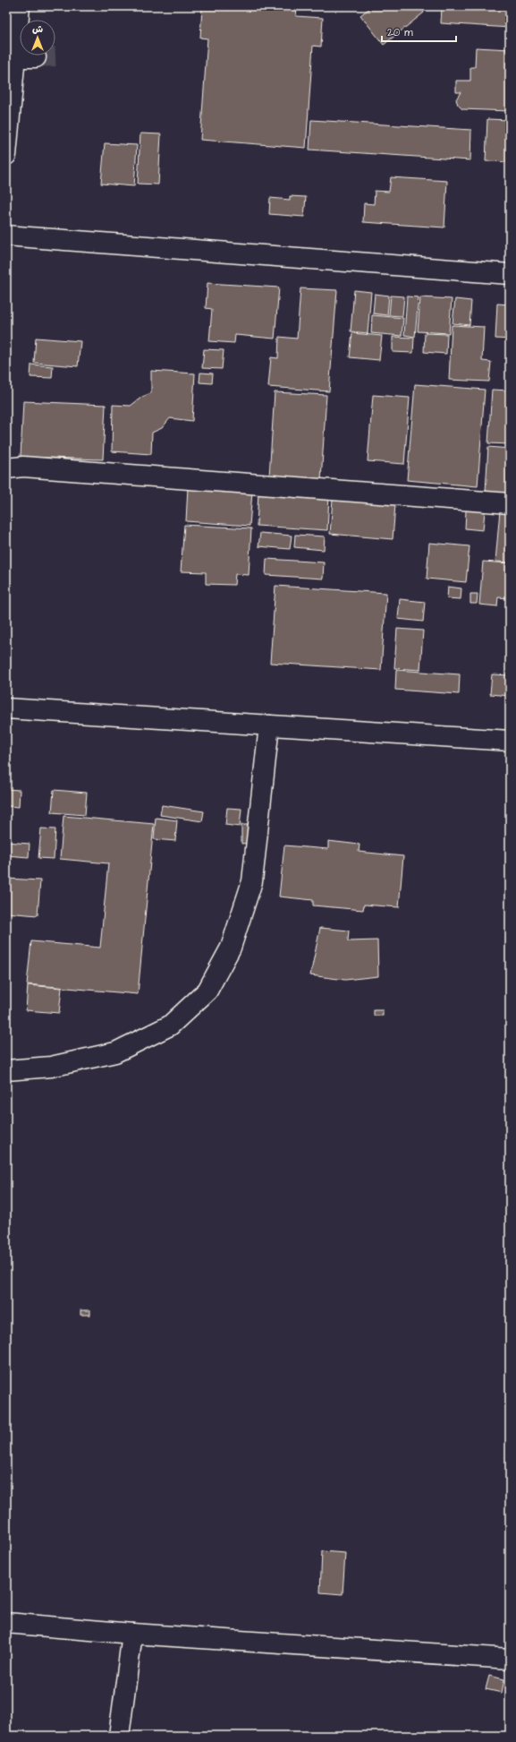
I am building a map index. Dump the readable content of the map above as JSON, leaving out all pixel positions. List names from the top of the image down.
{
  "scale_bar": "20 m",
  "north": "top"
}
